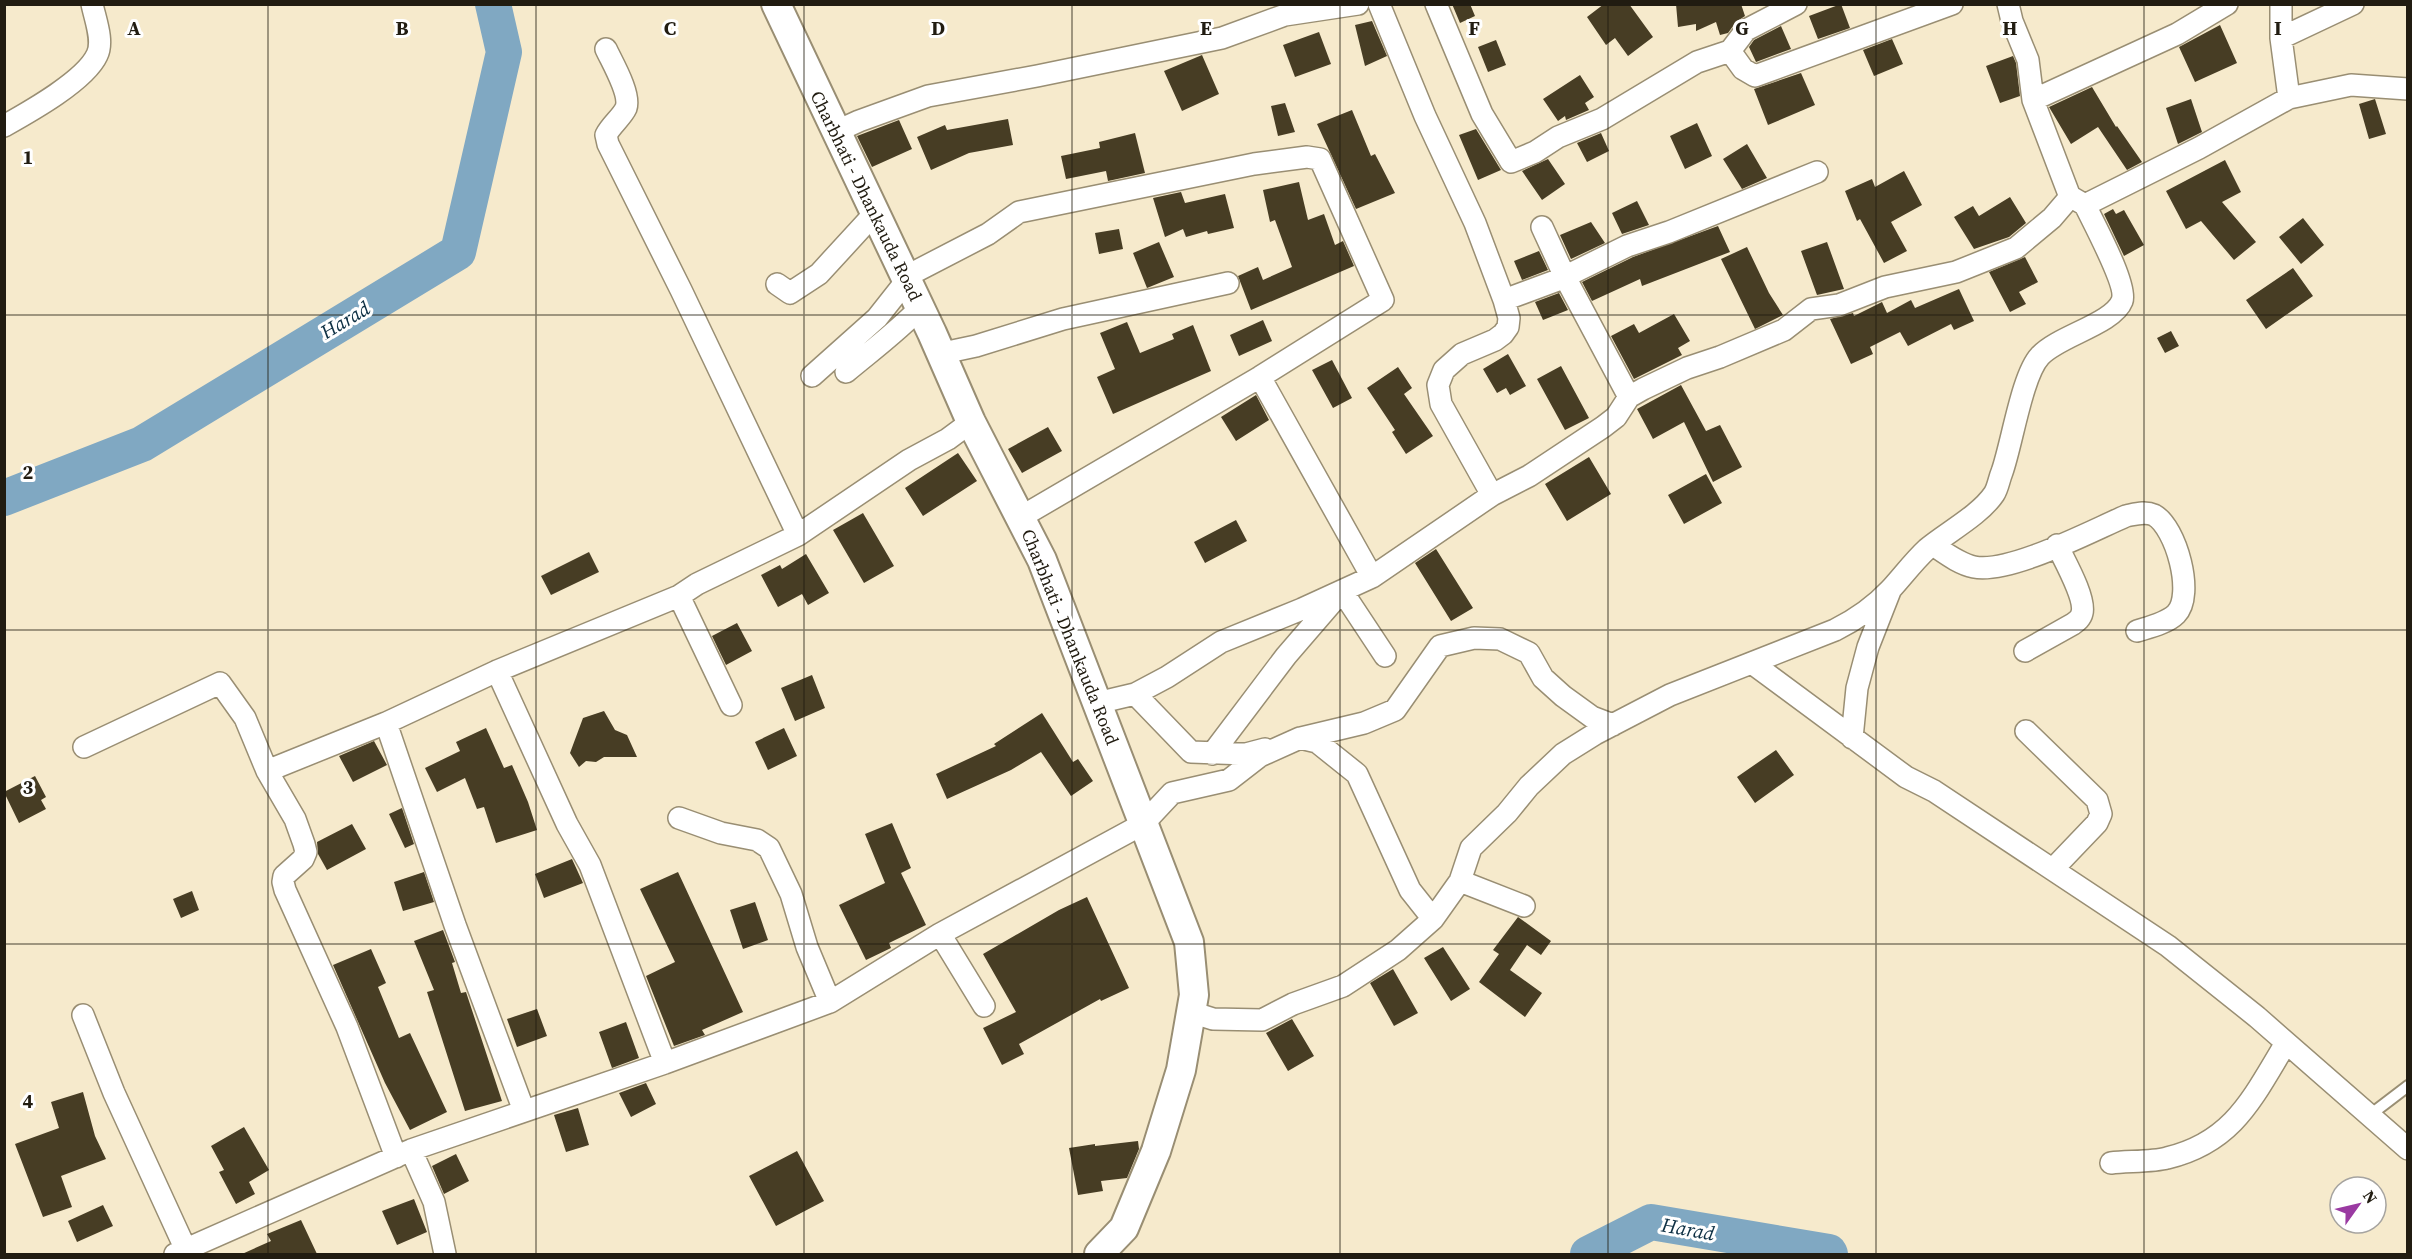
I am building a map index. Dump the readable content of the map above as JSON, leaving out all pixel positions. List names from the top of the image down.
{
  "streets": {
    "street": ["Charbhati - Dhankauda Road"]
  },
  "water": ["Harad"],
  "north": "top right",
  "grid": {
    "columns": [
      "A",
      "B",
      "C",
      "D",
      "E",
      "F",
      "G",
      "H",
      "I"
    ],
    "rows": [
      "1",
      "2",
      "3",
      "4"
    ]
  }
}
